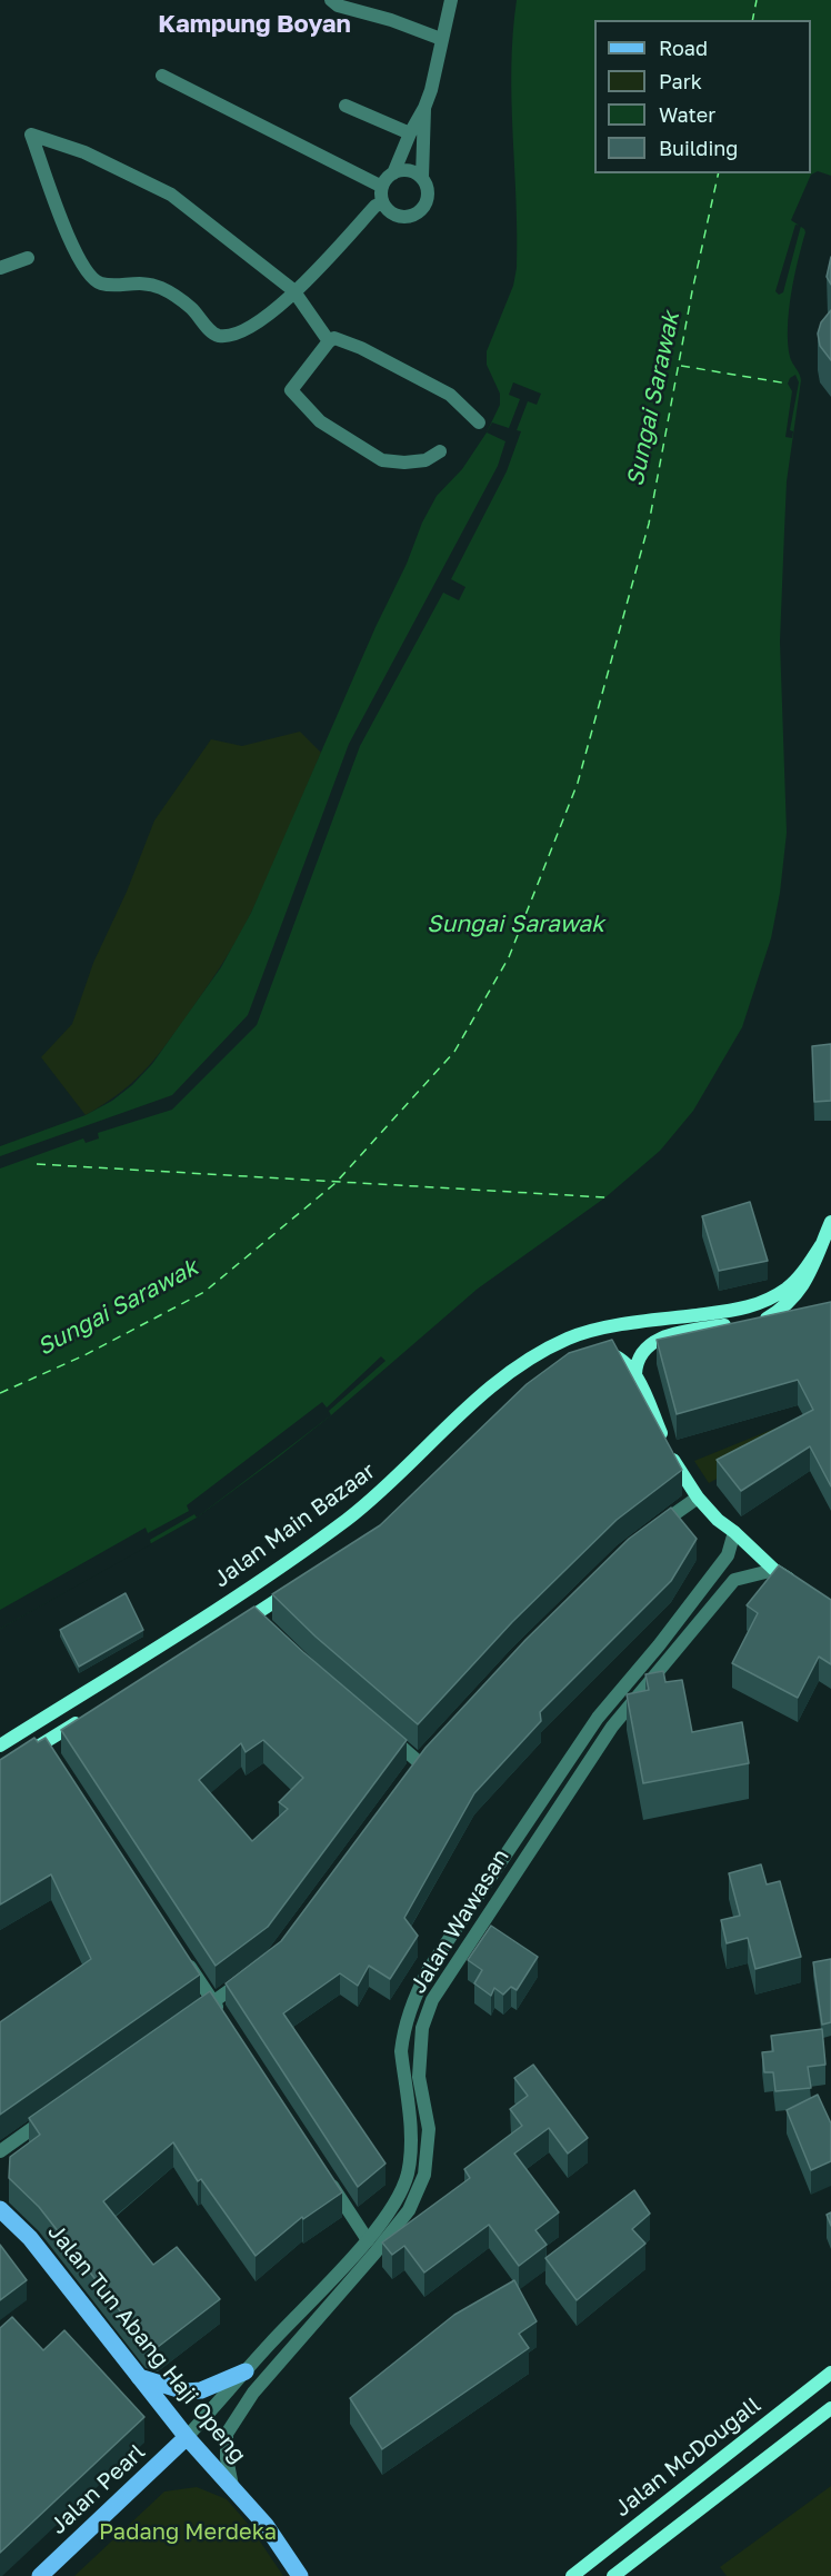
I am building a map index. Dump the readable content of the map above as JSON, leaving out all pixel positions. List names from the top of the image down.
{
  "streets": {
    "main road": [
      "Jalan Main Bazaar",
      "Jalan Tun Abang Haji Openg",
      "Jalan McDougall",
      "Jalan Pearl"
    ],
    "street": ["Jalan Wawasan"]
  },
  "crossings": [
    ["Jalan Wawasan", "Jalan Tun Abang Haji Openg"],
    ["Jalan Wawasan", "Jalan Pearl"],
    ["Jalan Tun Abang Haji Openg", "Jalan Pearl"]
  ],
  "districts": ["Kampung Boyan"],
  "water": ["Sungai Sarawak"],
  "parks": ["Padang Merdeka"],
  "legend": [
    "Road",
    "Park",
    "Water",
    "Building"
  ]
}
